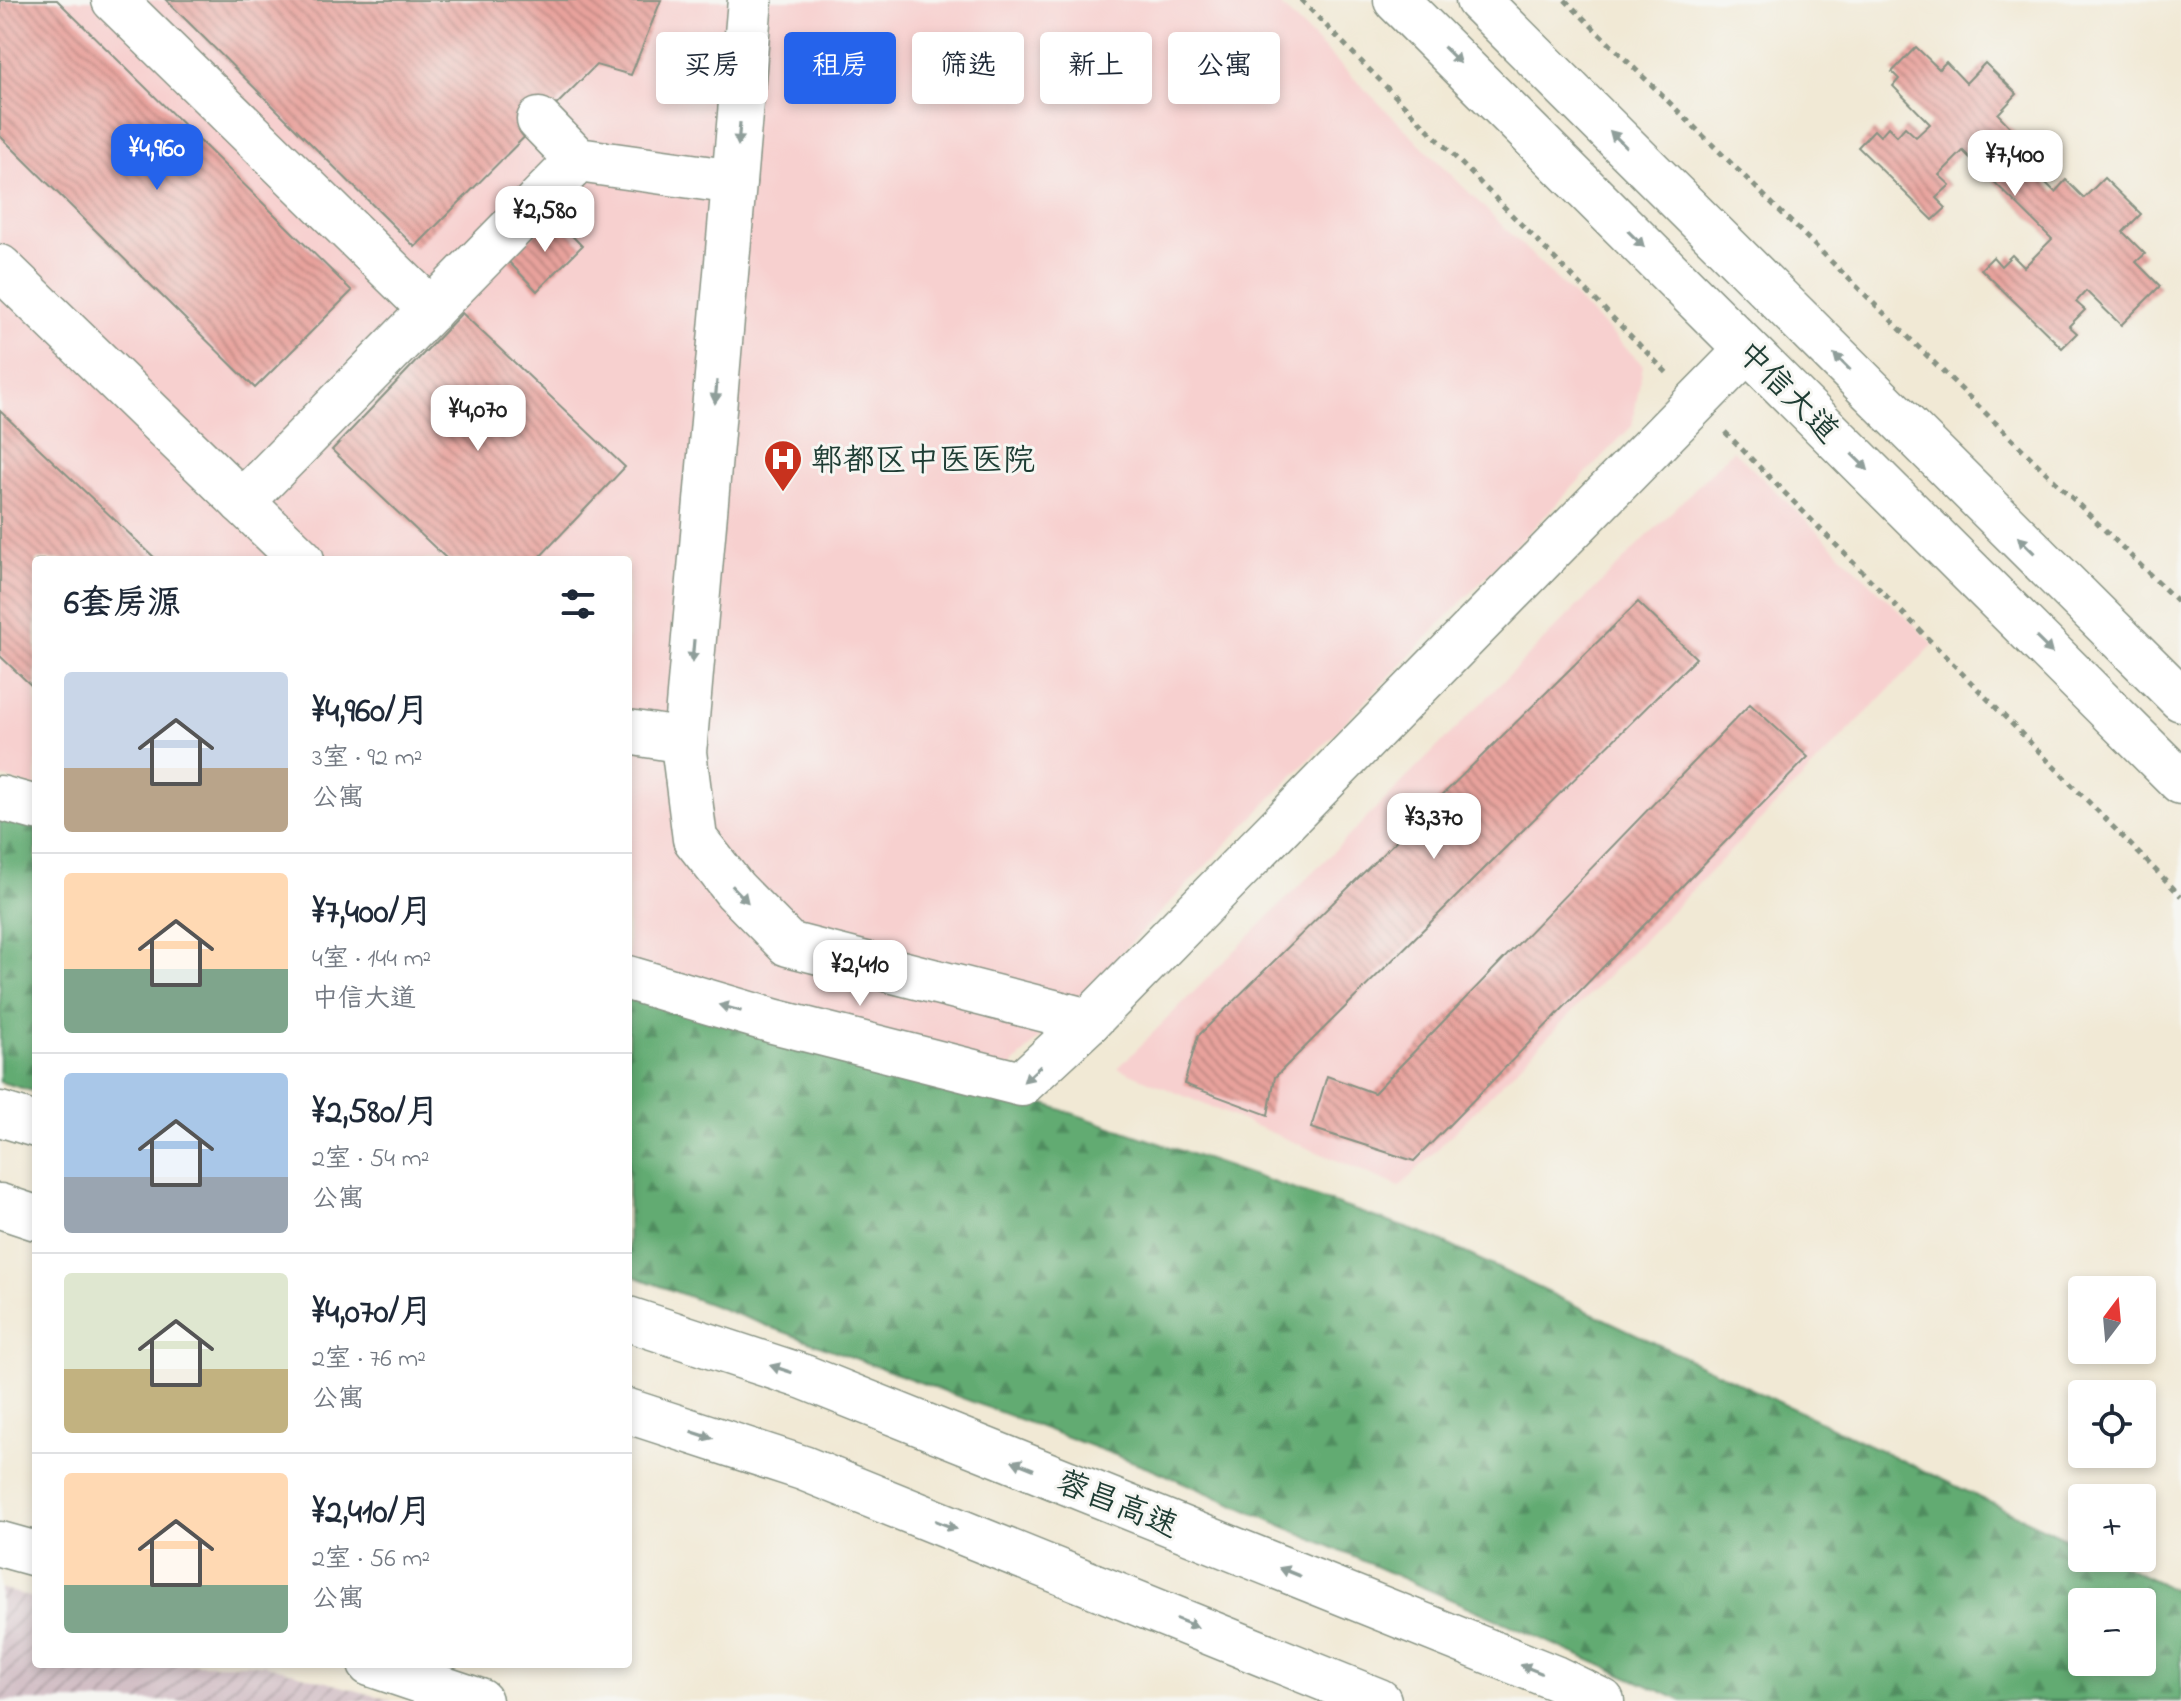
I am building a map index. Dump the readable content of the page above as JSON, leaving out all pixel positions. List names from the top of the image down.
{
  "streets": {
    "main road": ["中信大道", "蓉昌高速"]
  },
  "places": {
    "hospital": ["郫都区中医医院"]
  },
  "north": "top",
  "page": {
    "chip": [
      "买房",
      "租房",
      "筛选",
      "新上",
      "公寓"
    ],
    "price": [
      "¥4,960",
      "¥7,400",
      "¥2,580",
      "¥4,070",
      "¥3,370",
      "¥2,410"
    ],
    "heading": "6套房源",
    "list": [
      {
        "name": "¥4,960/月",
        "note": "3室 · 92 m² · 公寓"
      },
      {
        "name": "¥7,400/月",
        "note": "4室 · 144 m² · 中信大道"
      },
      {
        "name": "¥2,580/月",
        "note": "2室 · 54 m² · 公寓"
      },
      {
        "name": "¥4,070/月",
        "note": "2室 · 76 m² · 公寓"
      },
      {
        "name": "¥2,410/月",
        "note": "2室 · 56 m² · 公寓"
      }
    ],
    "map_buttons": ["+", "−"]
  }
}
